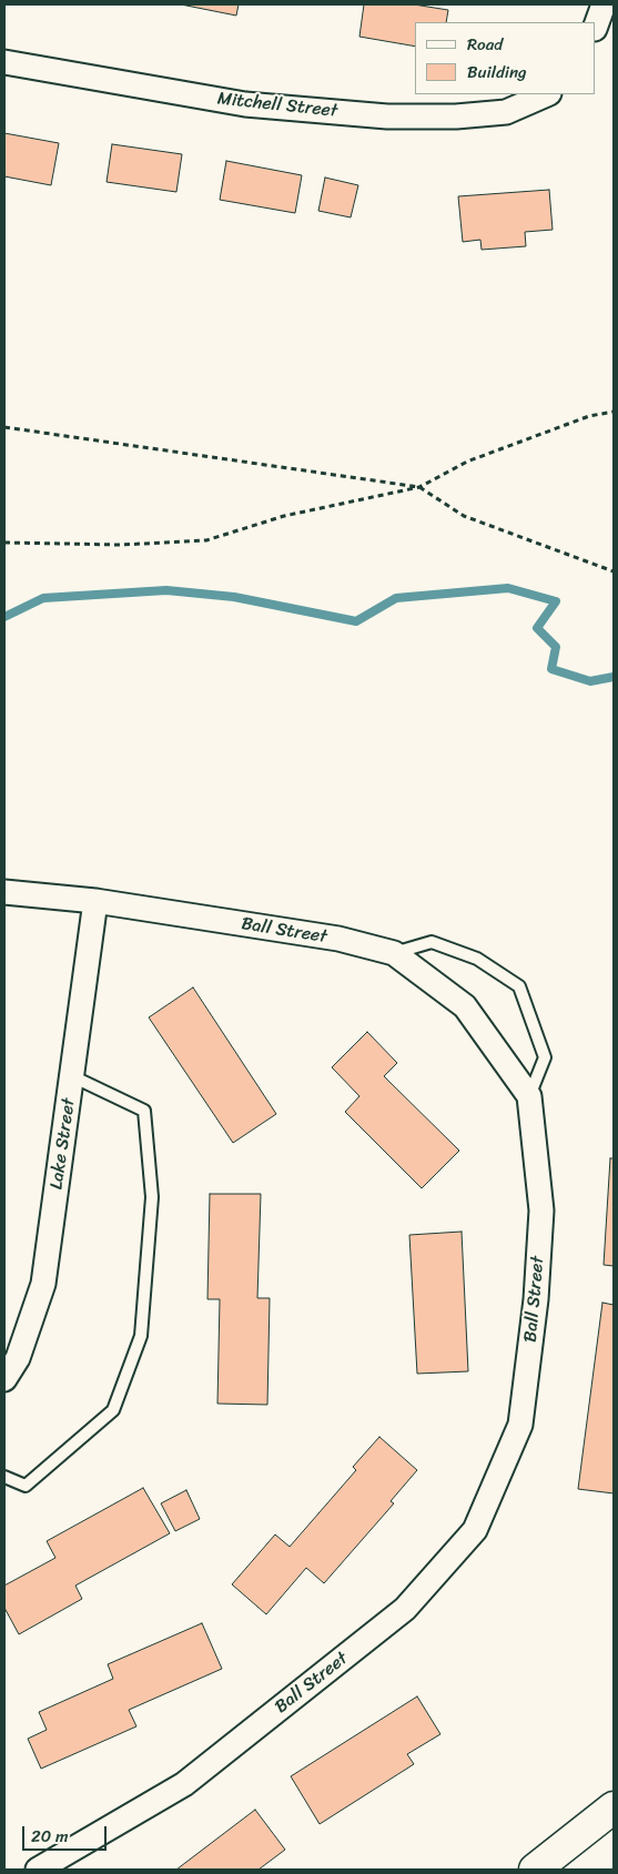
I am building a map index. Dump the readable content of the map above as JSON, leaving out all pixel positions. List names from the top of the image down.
{
  "streets": {
    "street": ["Mitchell Street", "Ball Street", "Lake Street"]
  },
  "crossings": [
    ["Ball Street", "Lake Street"]
  ],
  "legend": ["Road", "Building"],
  "scale_bar": "20 m"
}
